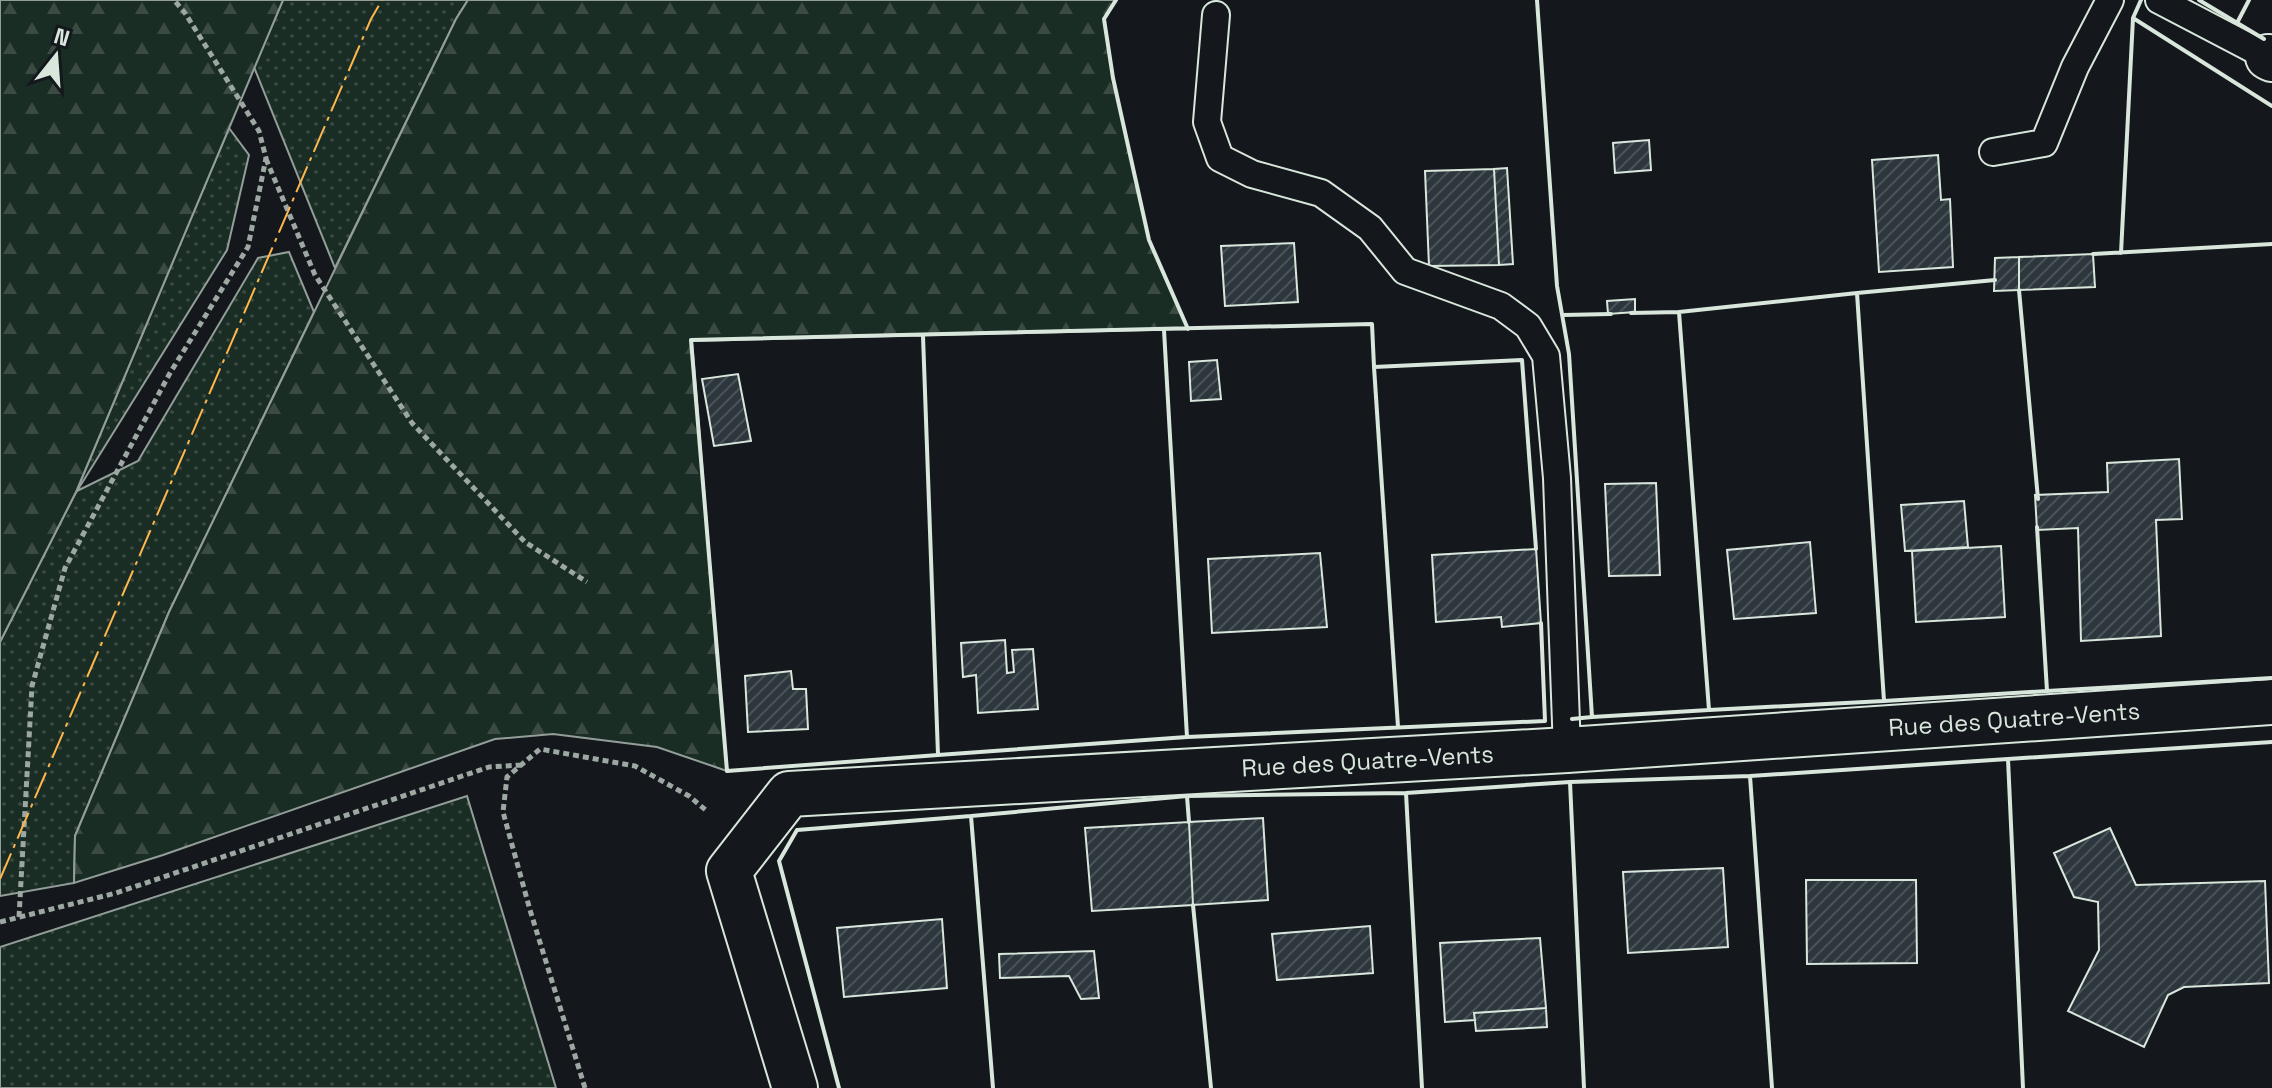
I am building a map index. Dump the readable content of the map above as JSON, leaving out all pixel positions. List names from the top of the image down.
{
  "streets": {
    "street": ["Rue des Quatre-Vents"]
  },
  "north": "top"
}
